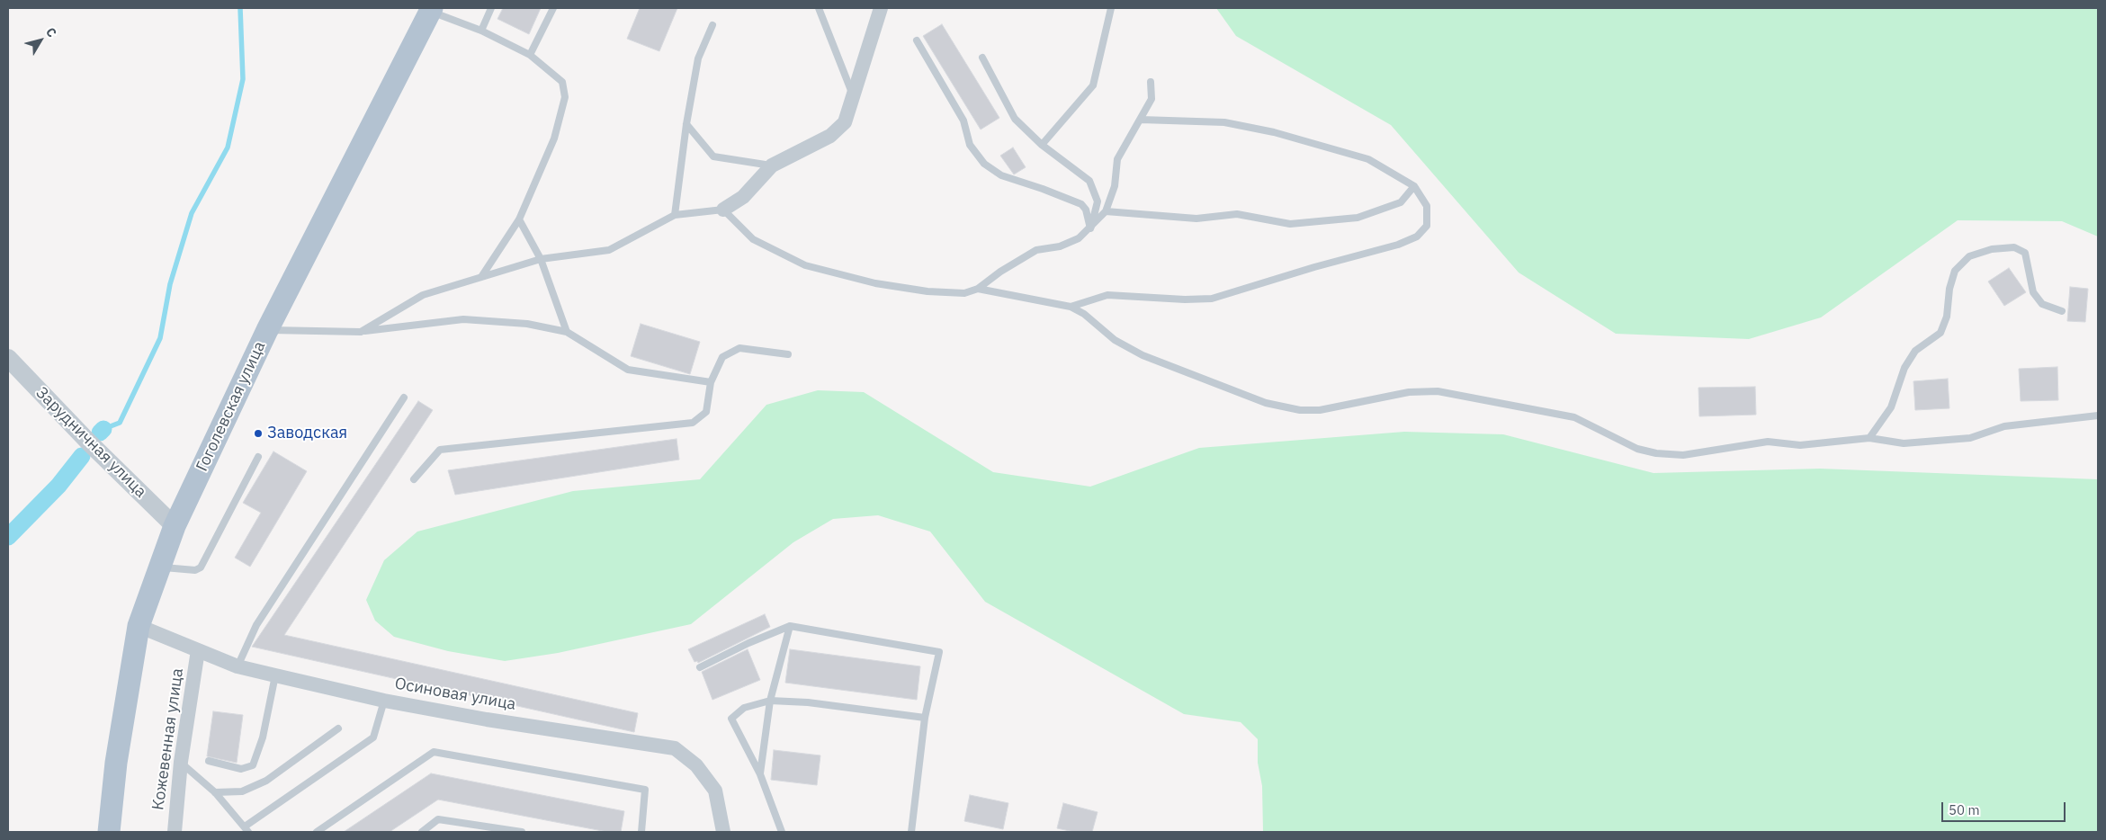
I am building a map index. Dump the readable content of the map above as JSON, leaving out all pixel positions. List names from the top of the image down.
{
  "streets": {
    "main road": ["Гоголевская улица"],
    "street": ["Зарудничная улица", "Осиновая улица", "Кожевенная улица"]
  },
  "crossings": [
    ["Гоголевская улица", "Зарудничная улица"],
    ["Гоголевская улица", "Осиновая улица"],
    ["Осиновая улица", "Кожевенная улица"]
  ],
  "places": ["Заводская"],
  "scale_bar": "50 m",
  "north": "top right"
}
